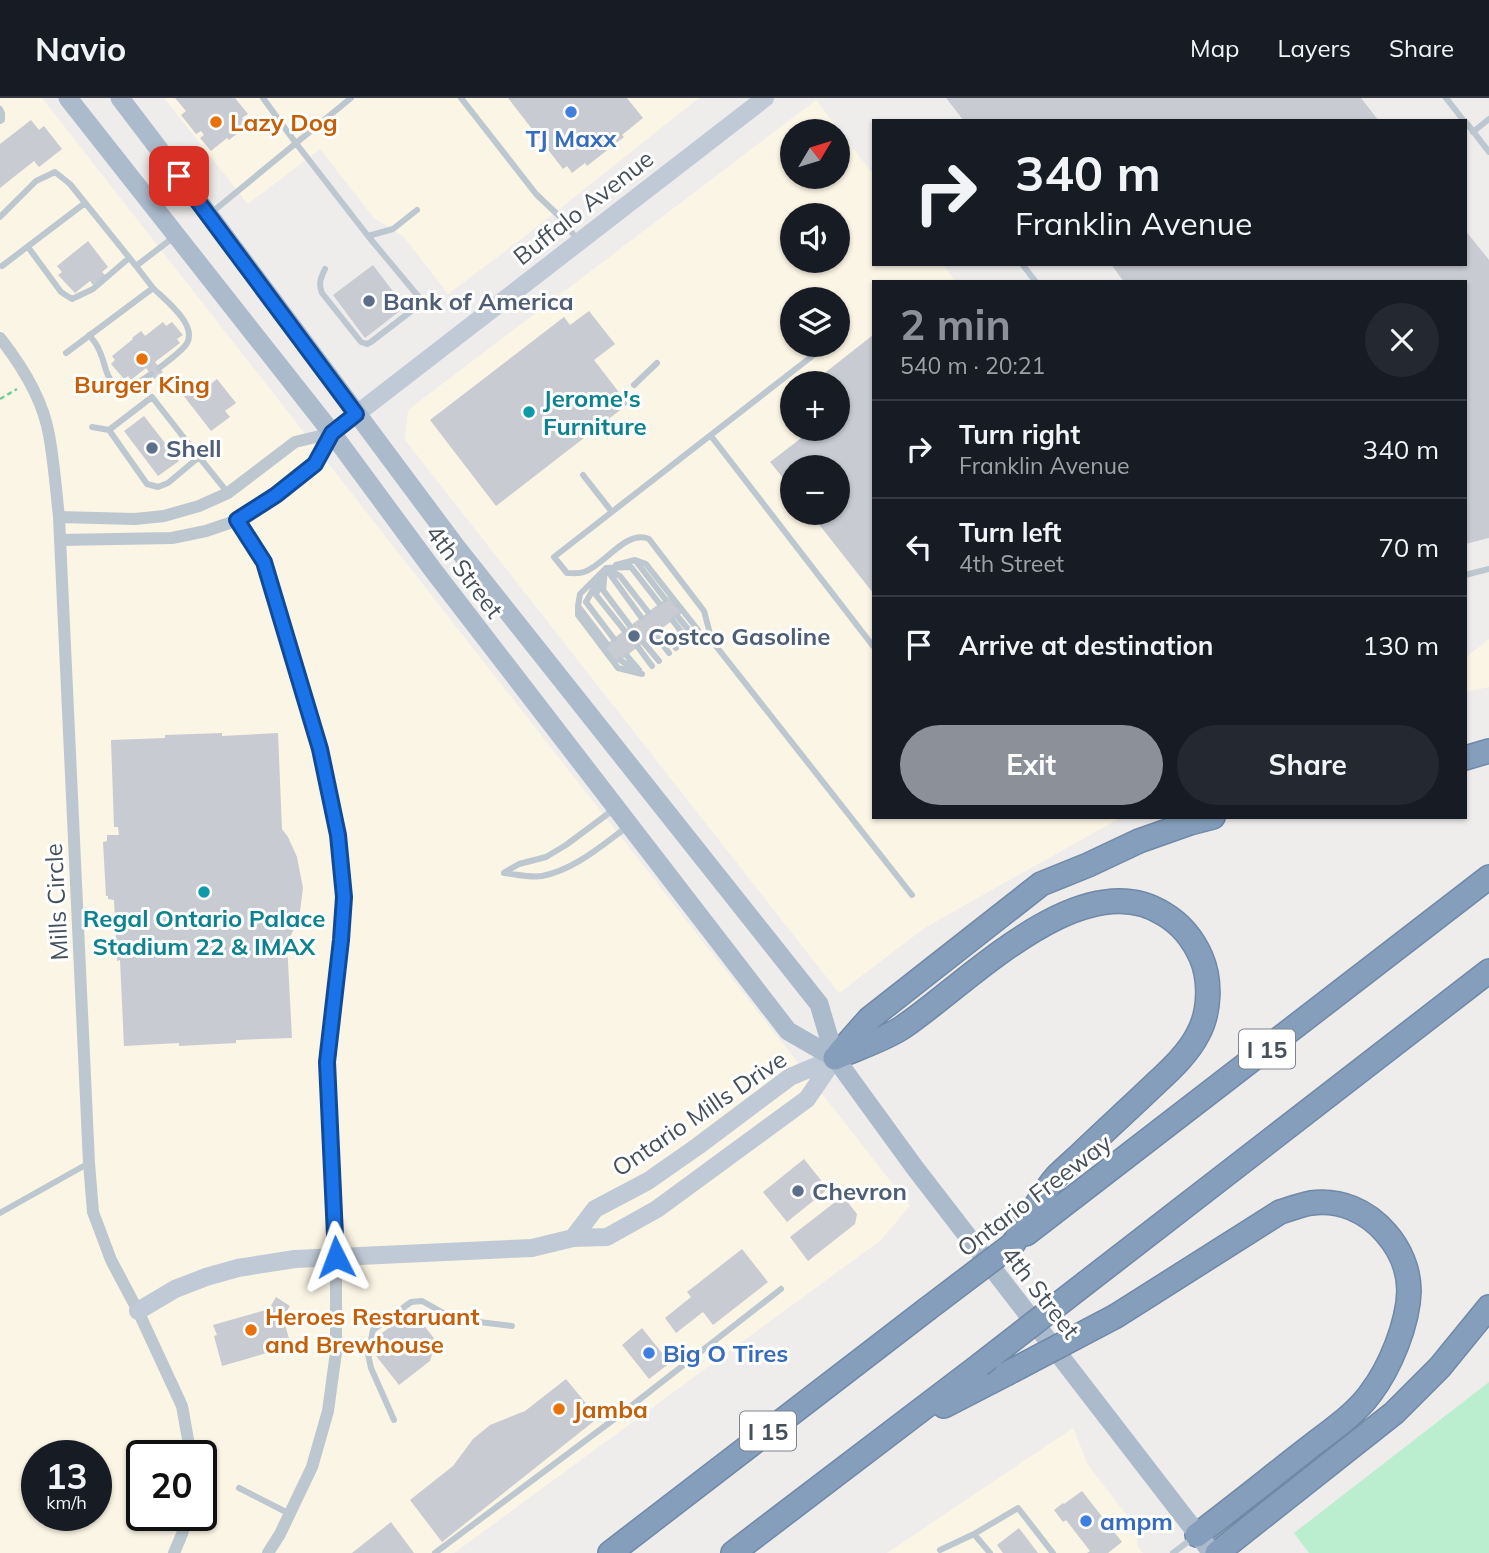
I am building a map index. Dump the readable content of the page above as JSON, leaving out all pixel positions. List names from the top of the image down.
{
  "streets": {
    "highway": ["I 15", "Ontario Freeway"],
    "main road": ["4th Street"],
    "street": ["Buffalo Avenue", "Mills Circle", "Ontario Mills Drive"]
  },
  "crossings": [
    ["Buffalo Avenue", "4th Street"],
    ["4th Street", "Ontario Mills Drive"],
    ["Mills Circle", "Ontario Mills Drive"]
  ],
  "places": [
    "TJ Maxx",
    "Lazy Dog",
    "Bank of America",
    "Burger King",
    "Jerome's Furniture",
    "Shell",
    "Costco Gasoline",
    "Regal Ontario Palace Stadium 22 & IMAX",
    "Chevron",
    "Heroes Restaruant and Brewhouse",
    "Big O Tires",
    "Jamba",
    "ampm"
  ],
  "north": "top right",
  "page": {
    "header": "Navio",
    "nav": ["Map", "Layers", "Share"],
    "map_buttons": ["+", "−"],
    "turn": ["340 m", "Franklin Avenue"],
    "heading": ["2 min", "540 m · 20:21"],
    "list": [
      {
        "name": "Turn right",
        "note": "Franklin Avenue",
        "value": "340 m"
      },
      {
        "name": "Turn left",
        "note": "4th Street",
        "value": "70 m"
      },
      {
        "name": "Arrive at destination",
        "value": "130 m"
      }
    ],
    "buttons": ["Exit", "Share"],
    "speed": "13 km/h",
    "limit": "20"
  }
}
